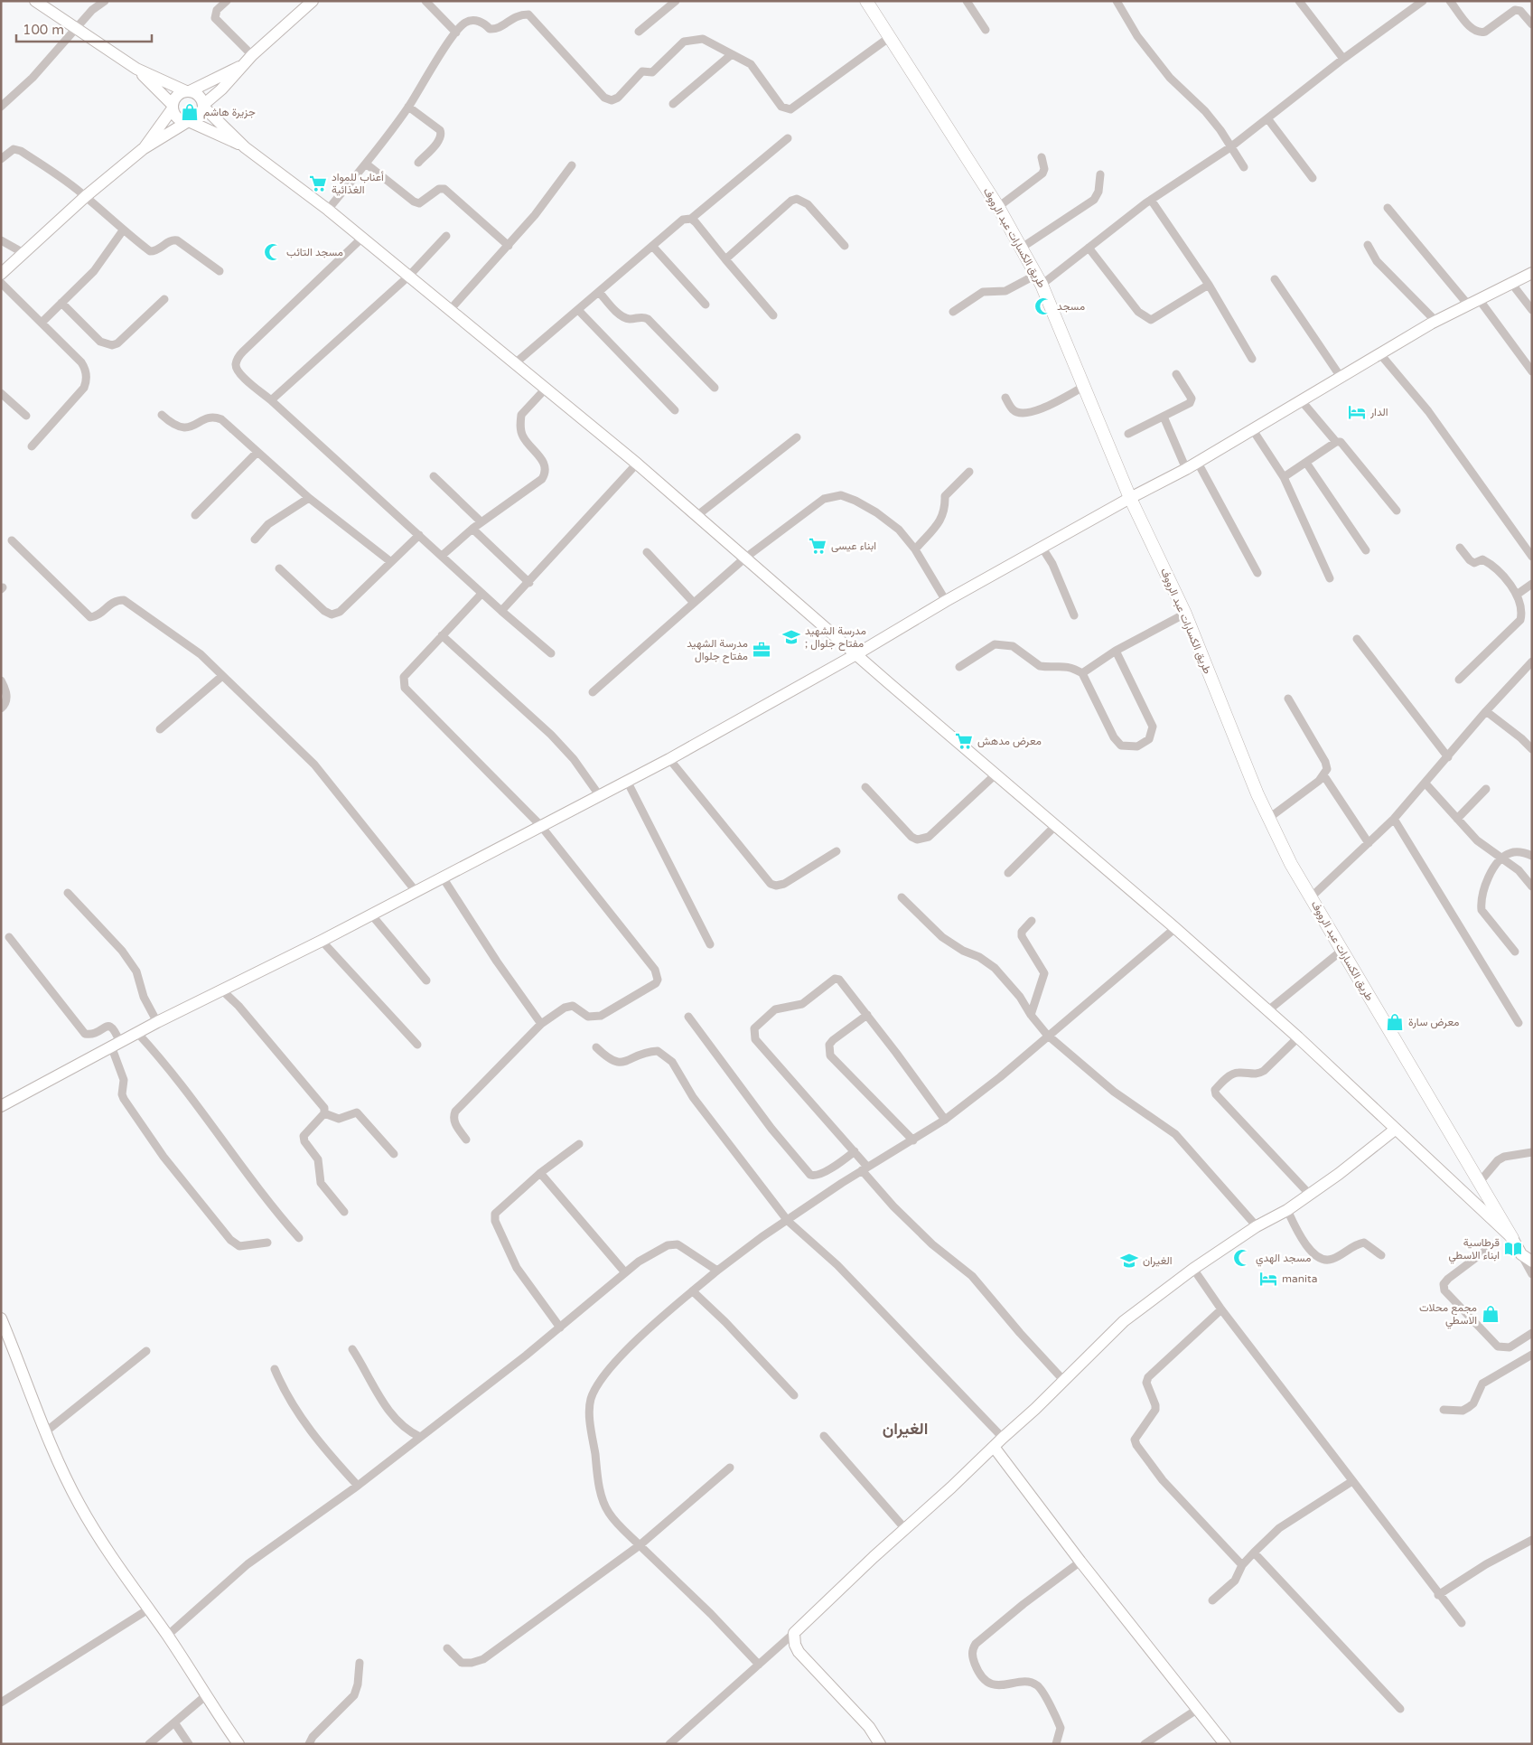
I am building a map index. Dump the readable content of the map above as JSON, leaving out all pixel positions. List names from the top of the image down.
{
  "streets": {
    "main road": ["طريق الكسارات عبد الرووف"]
  },
  "districts": ["الغيران"],
  "places": {
    "shop": ["جزيرة هاشم", "معرض سارة", "مجمع محلات الاسطي"],
    "supermarket": ["أعناب للمواد الغذائية", "ابناء عيسى", "معرض مدهش"],
    "mosque": ["مسجد التائب", "مسجد", "مسجد الهدي"],
    "hotel": ["الدار", "manita"],
    "school or university": ["مدرسة الشهيد ; مفتاح جلوال", "الغيران"],
    "office": ["مدرسة الشهيد مفتاح جلوال"],
    "library": ["قرطاسية ابناء الاسطي"]
  },
  "scale_bar": "100 m"
}
